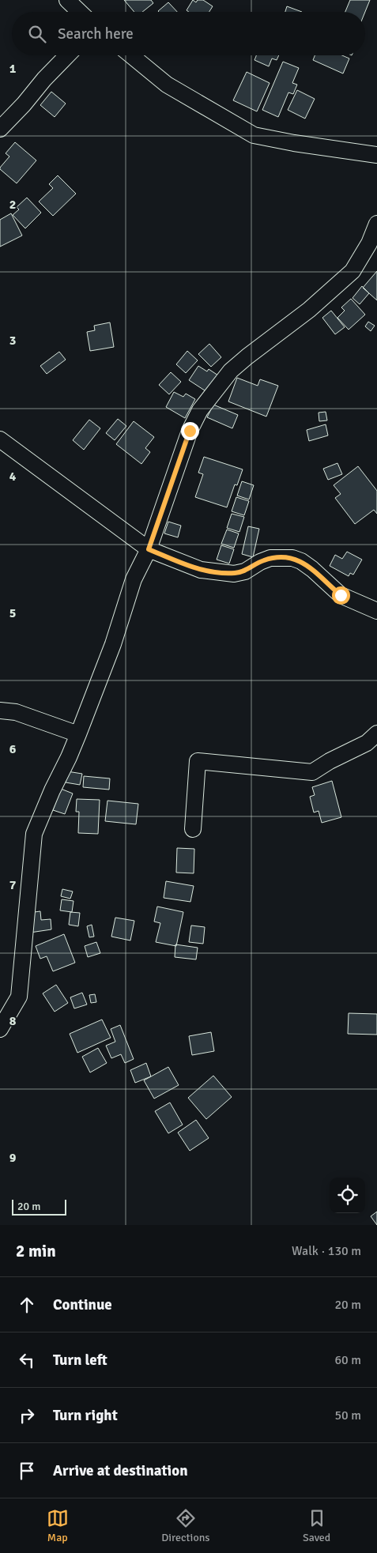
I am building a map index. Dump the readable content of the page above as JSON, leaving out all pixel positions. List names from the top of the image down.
{
  "scale_bar": "20 m",
  "page": {
    "search": "Search here",
    "scale": "20 m",
    "heading": ["2 min", "Walk · 130 m"],
    "list": [
      ["Continue", "20 m"],
      ["Turn left", "60 m"],
      ["Turn right", "50 m"],
      "Arrive at destination"
    ],
    "nav": ["Map", "Directions", "Saved"]
  },
  "grid": {
    "rows": [
      "1",
      "2",
      "3",
      "4",
      "5",
      "6",
      "7",
      "8",
      "9"
    ]
  }
}
